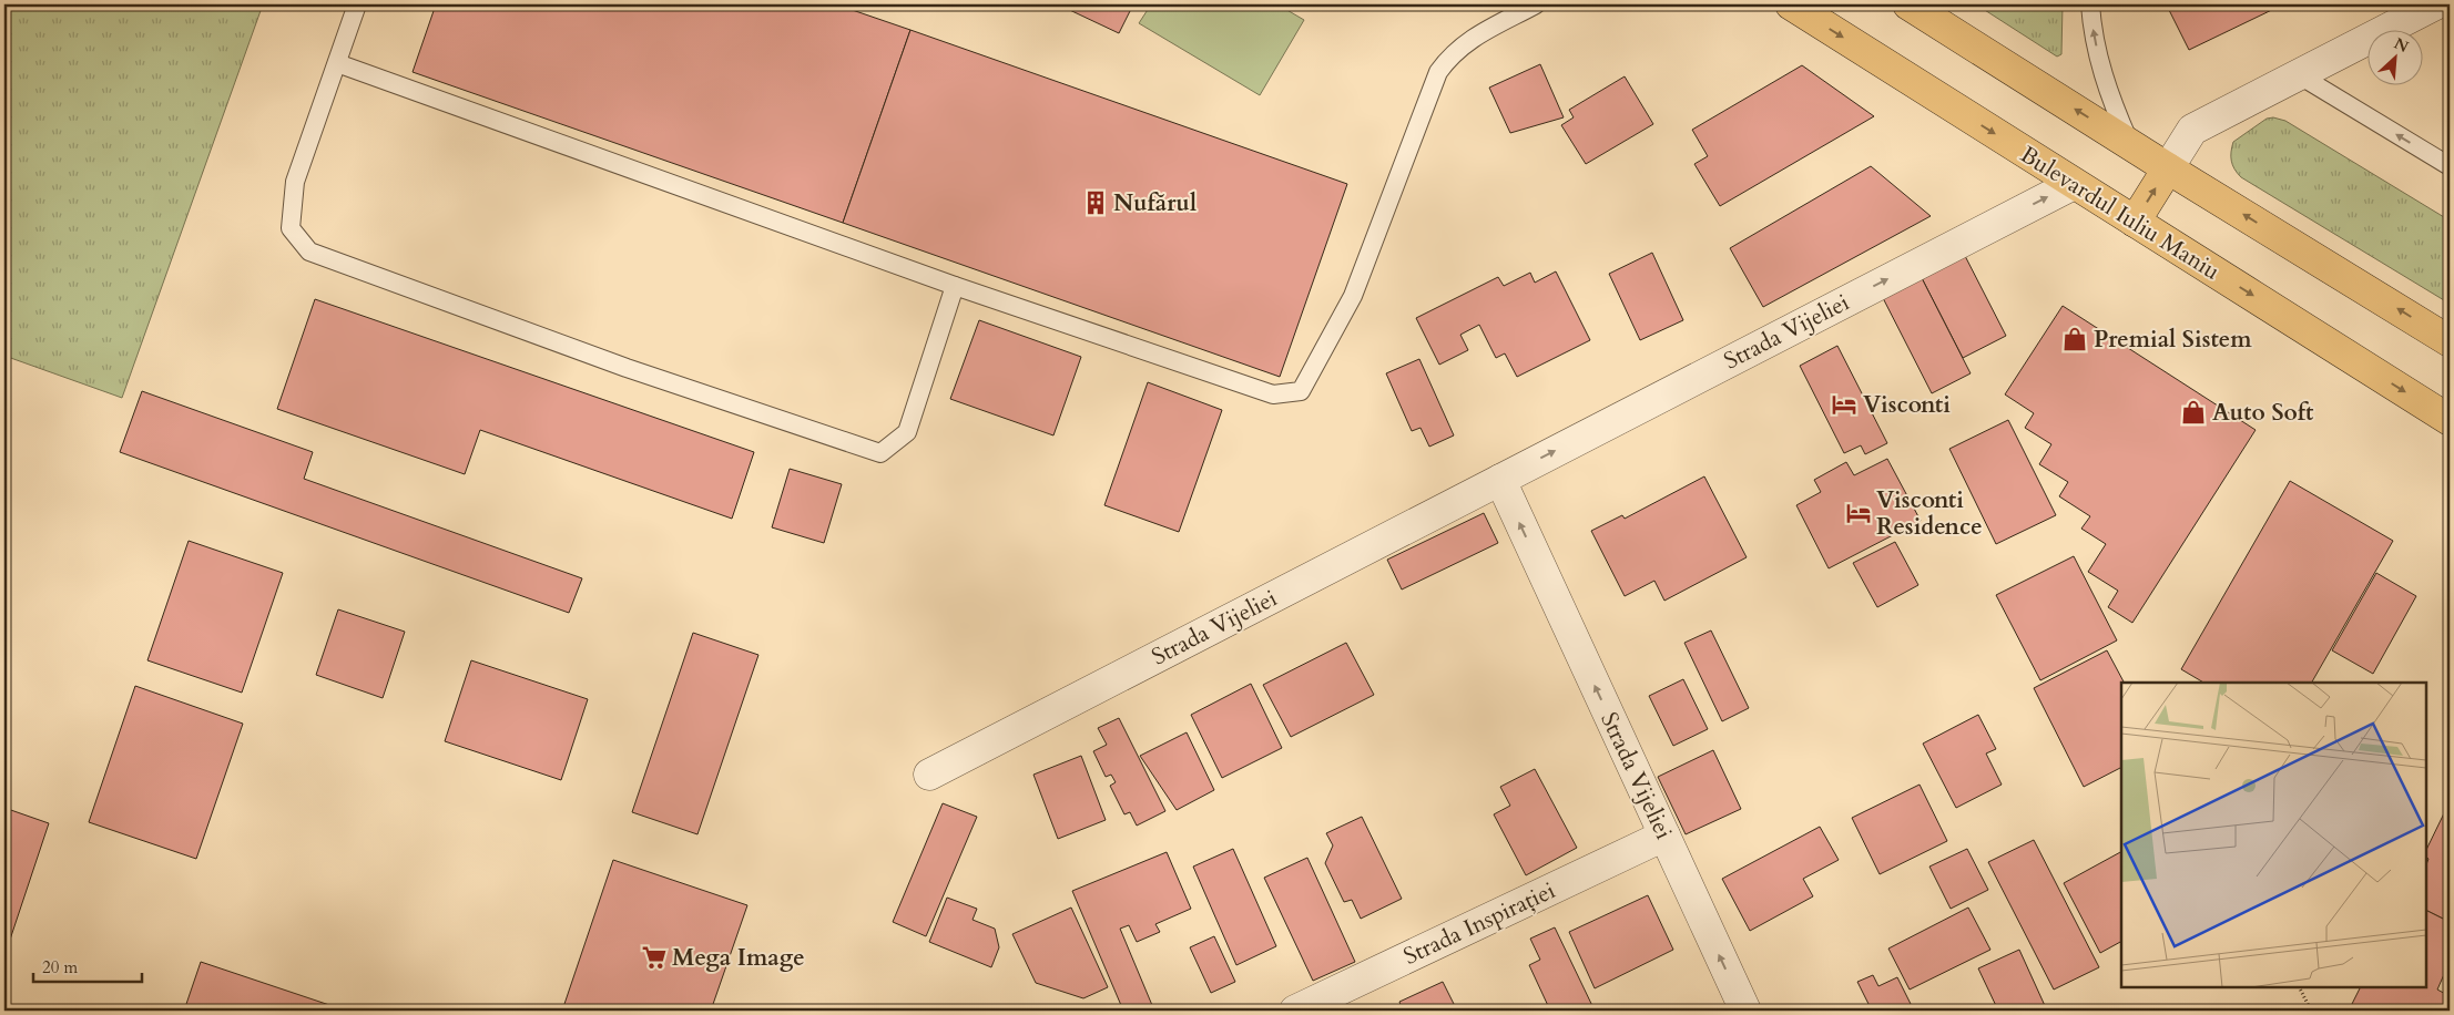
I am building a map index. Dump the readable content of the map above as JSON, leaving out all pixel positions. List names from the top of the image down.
{
  "streets": {
    "main road": ["Bulevardul Iuliu Maniu"],
    "street": ["Strada Vijeliei", "Strada Inspirației"]
  },
  "crossings": [
    ["Bulevardul Iuliu Maniu", "Strada Vijeliei"],
    ["Strada Vijeliei", "Strada Inspirației"]
  ],
  "places": {
    "building": ["Nufărul"],
    "shop": ["Premial Sistem", "Auto Soft"],
    "hotel": ["Visconti", "Visconti Residence"],
    "supermarket": ["Mega Image"]
  },
  "scale_bar": "20 m",
  "north": "top right"
}
